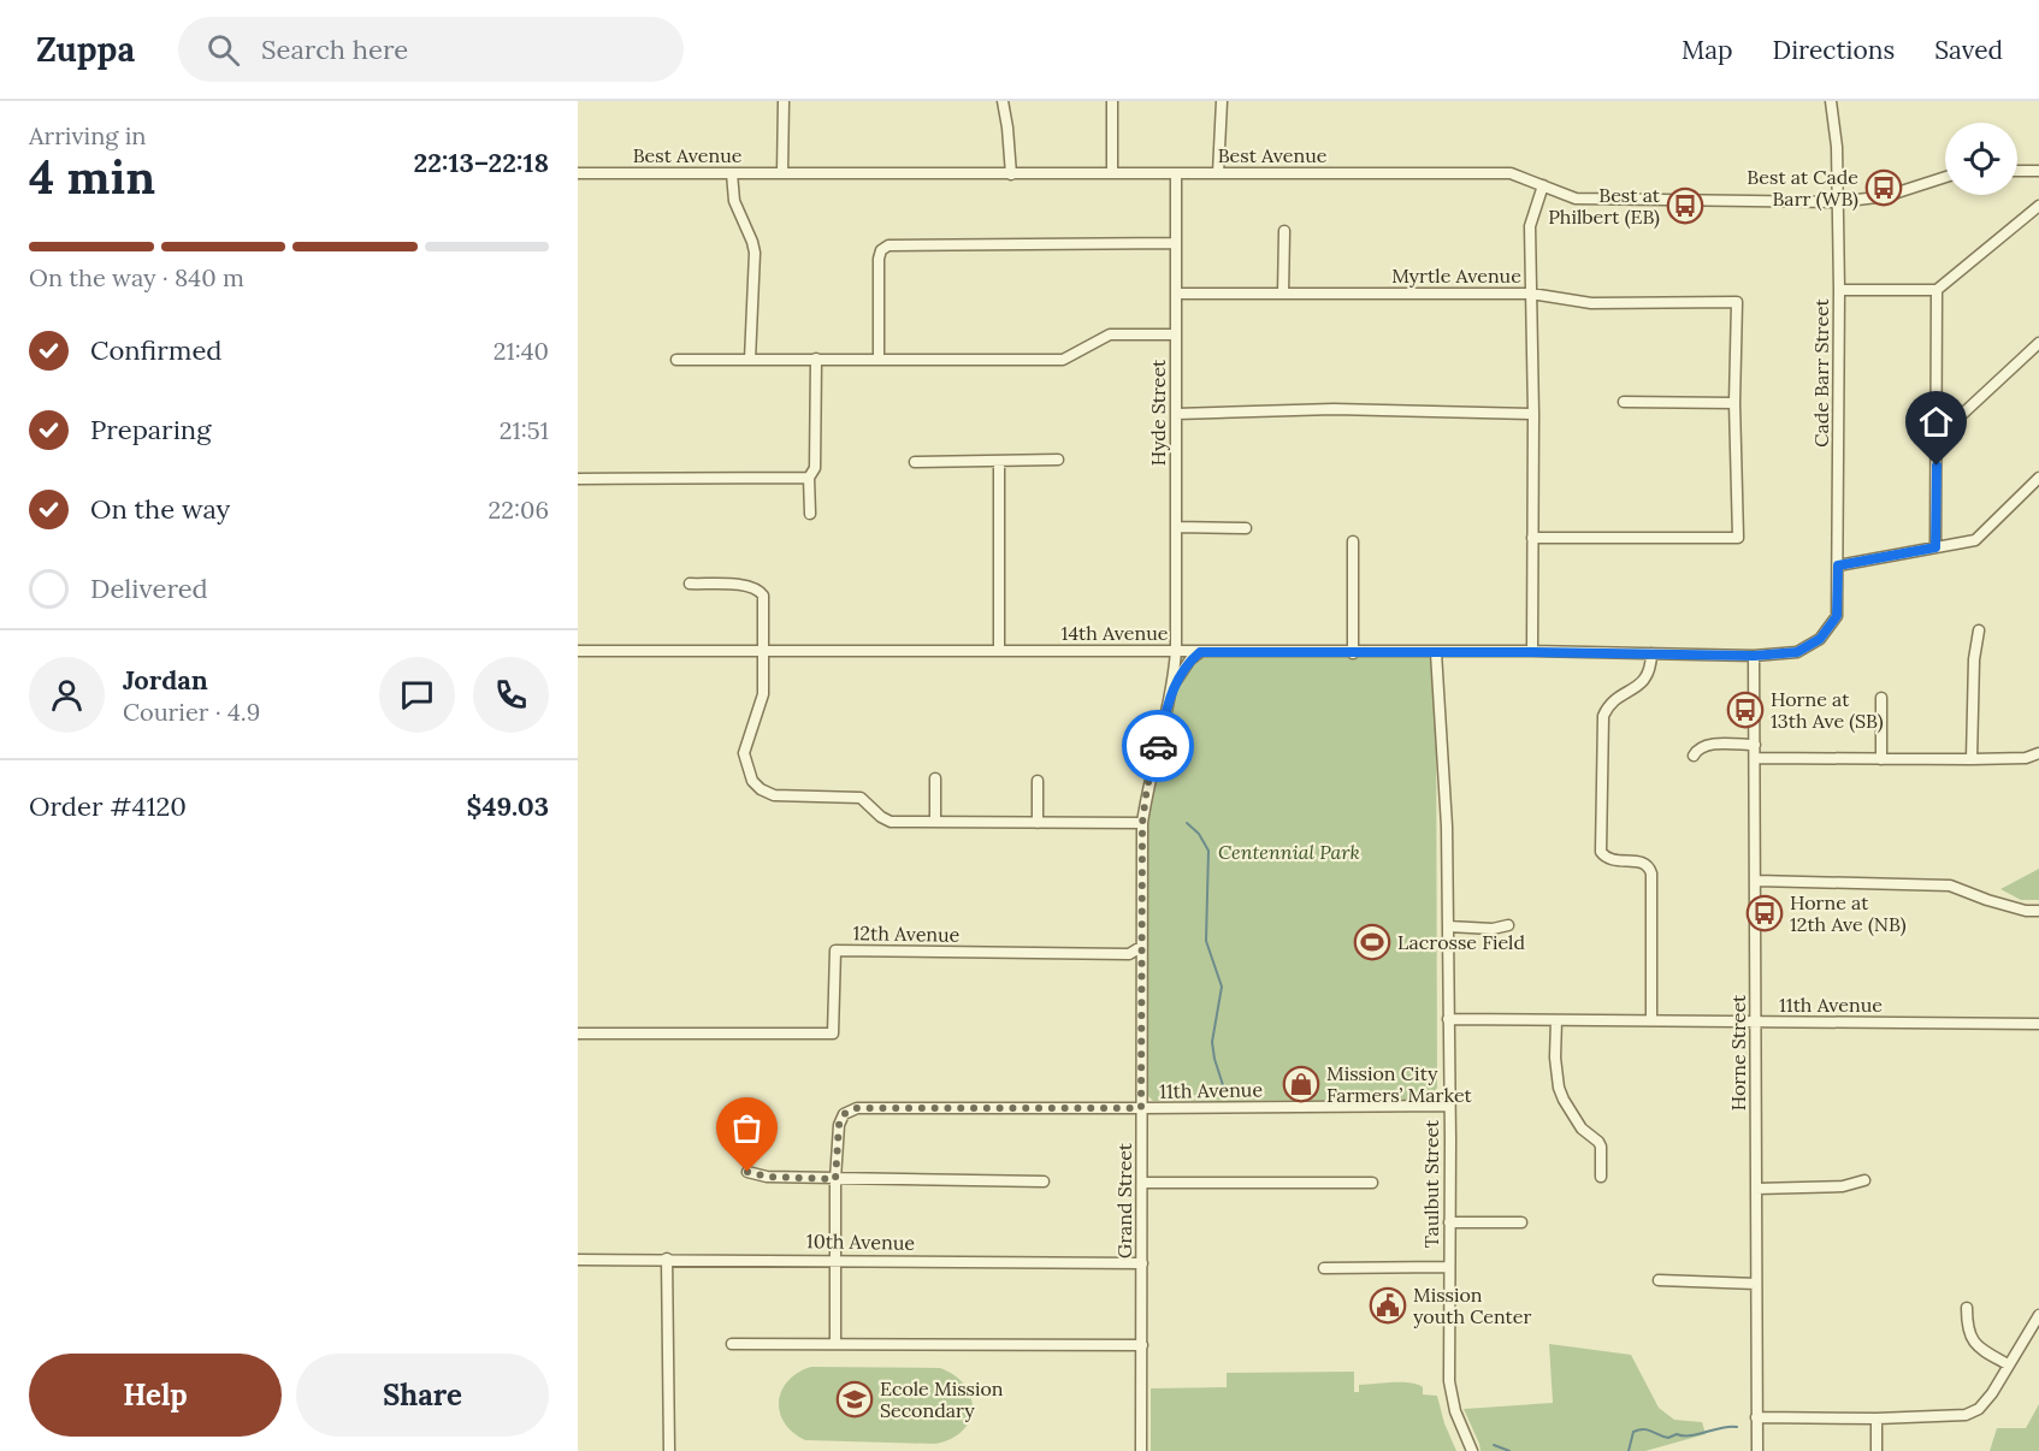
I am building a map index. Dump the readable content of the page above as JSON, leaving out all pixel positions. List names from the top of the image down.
{
  "streets": {
    "street": [
      "Best Avenue",
      "Myrtle Avenue",
      "Cade Barr Street",
      "Hyde Street",
      "14th Avenue",
      "12th Avenue",
      "11th Avenue",
      "Horne Street",
      "Taulbut Street",
      "Grand Street",
      "10th Avenue"
    ]
  },
  "crossings": [
    ["Best Avenue", "Cade Barr Street"],
    ["Best Avenue", "Hyde Street"],
    ["Myrtle Avenue", "Hyde Street"],
    ["Cade Barr Street", "14th Avenue"],
    ["Hyde Street", "14th Avenue"],
    ["Hyde Street", "Grand Street"],
    ["14th Avenue", "Horne Street"],
    ["14th Avenue", "Taulbut Street"],
    ["14th Avenue", "Grand Street"],
    ["12th Avenue", "Grand Street"],
    ["11th Avenue", "Horne Street"],
    ["11th Avenue", "Taulbut Street"],
    ["11th Avenue", "Grand Street"],
    ["Grand Street", "10th Avenue"]
  ],
  "parks": ["Centennial Park"],
  "places": {
    "bus stop": [
      "Best at Cade Barr (WB)",
      "Best at Philbert (EB)",
      "Horne at 13th Ave (SB)",
      "Horne at 12th Ave (NB)"
    ],
    "sports": ["Lacrosse Field"],
    "shop": ["Mission City Farmers’ Market"],
    "public building": ["Mission youth Center"],
    "school or university": ["Ecole Mission Secondary"]
  },
  "page": {
    "header": "Zuppa",
    "search": "Search here",
    "nav": ["Map", "Directions", "Saved"],
    "heading": ["4 min", "Arriving in", "22:13–22:18"],
    "panel": [
      "Jordan",
      "Courier · 4.9",
      "Order #4120",
      "$49.03"
    ],
    "bar": "On the way · 840 m",
    "list": [
      ["Confirmed", "21:40"],
      ["Preparing", "21:51"],
      ["On the way", "22:06"],
      "Delivered"
    ],
    "buttons": ["Help", "Share"]
  }
}
